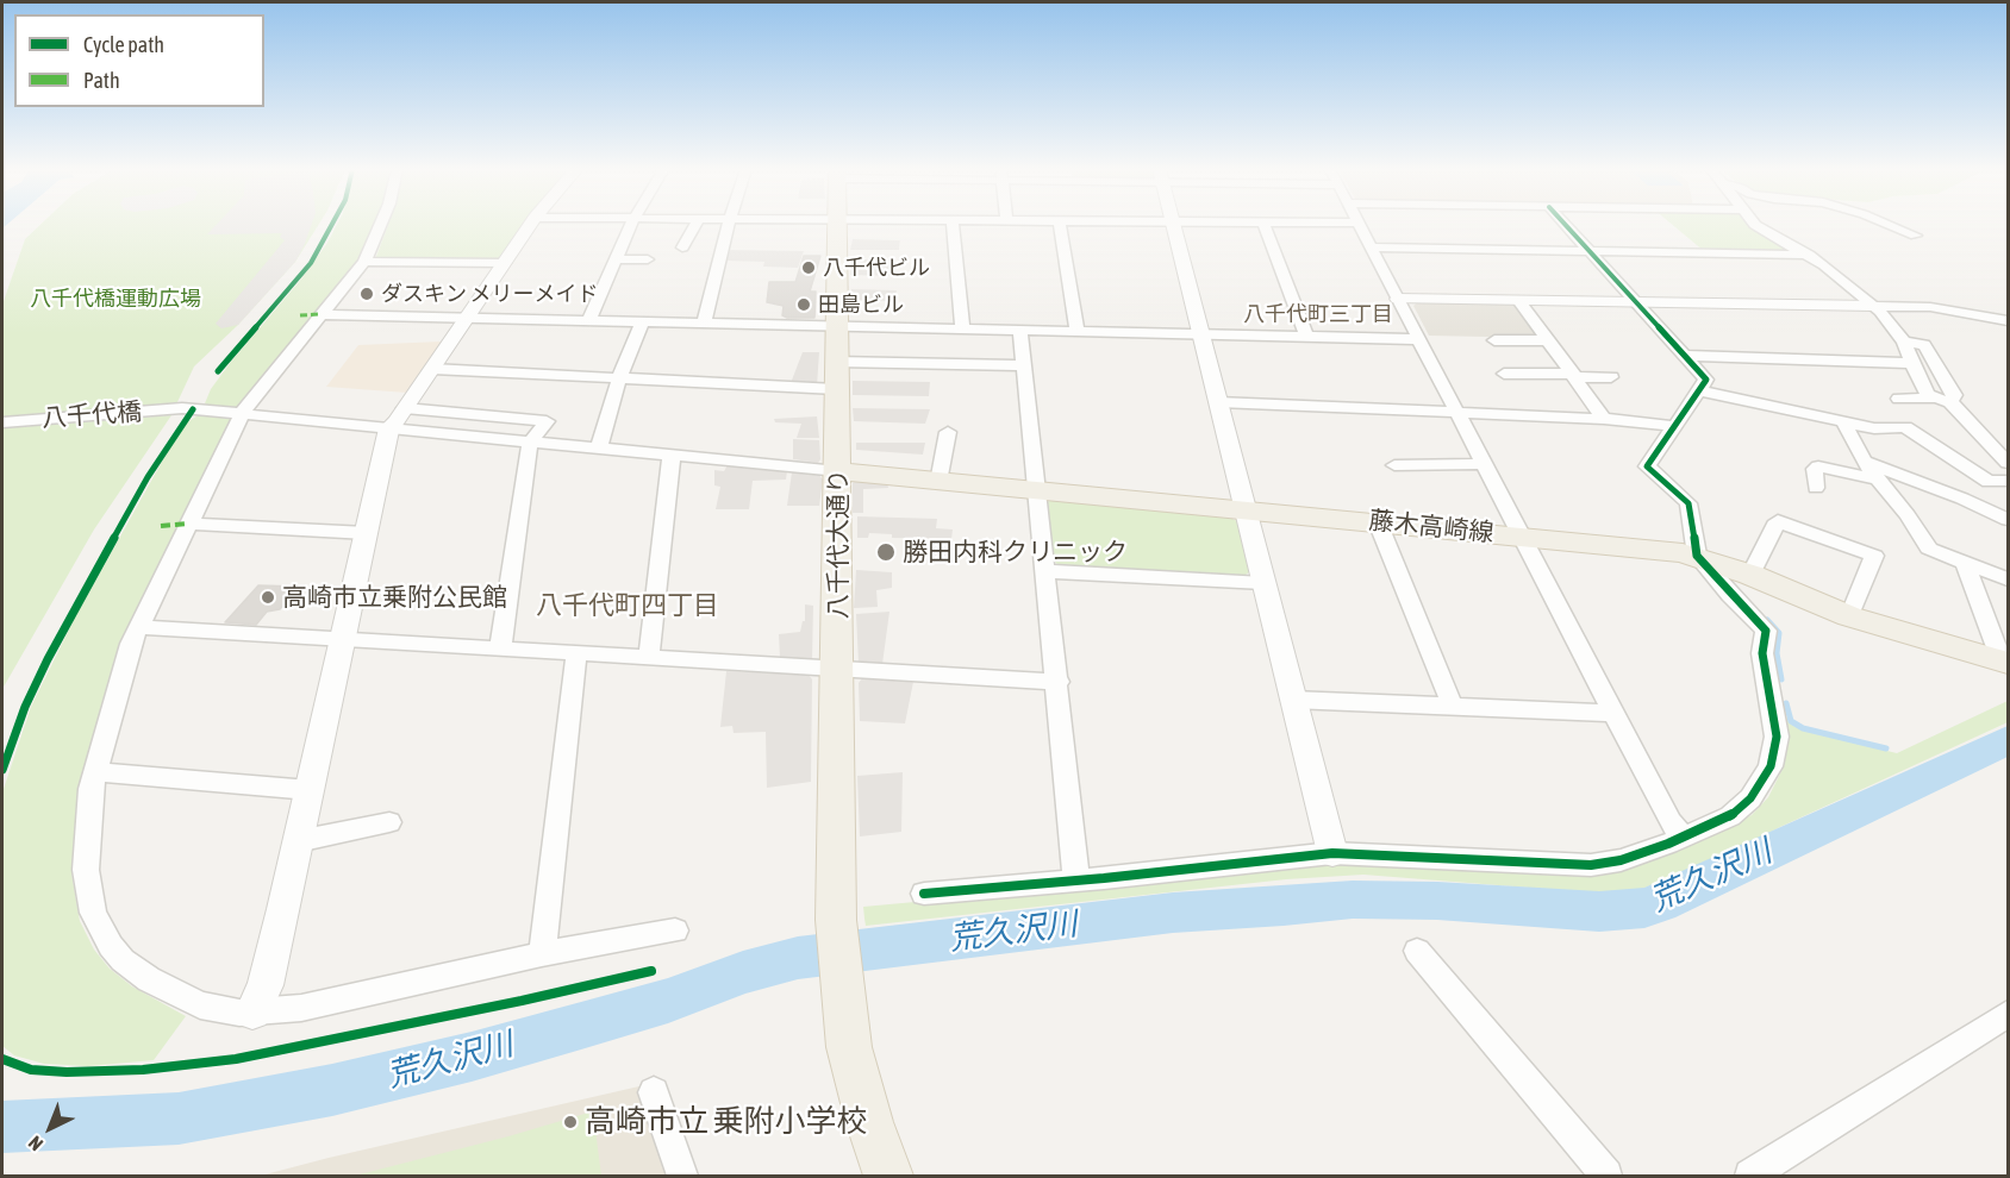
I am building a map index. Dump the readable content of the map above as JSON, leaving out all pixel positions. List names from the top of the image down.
{
  "streets": {
    "main road": ["藤木高崎線", "八千代大通り"],
    "street": ["八千代橋"]
  },
  "crossings": [
    ["八千代橋", "藤木高崎線"],
    ["八千代橋", "八千代大通り"],
    ["藤木高崎線", "八千代大通り"]
  ],
  "districts": ["八千代町三丁目", "八千代町四丁目"],
  "water": ["荒久沢川"],
  "parks": ["八千代橋運動広場"],
  "places": [
    "八千代ビル",
    "ダスキン メリーメイド",
    "田島ビル",
    "勝田内科クリニック",
    "高崎市立乗附公民館",
    "高崎市立 乗附小学校"
  ],
  "legend": ["Cycle path", "Path"],
  "north": "bottom left"
}
